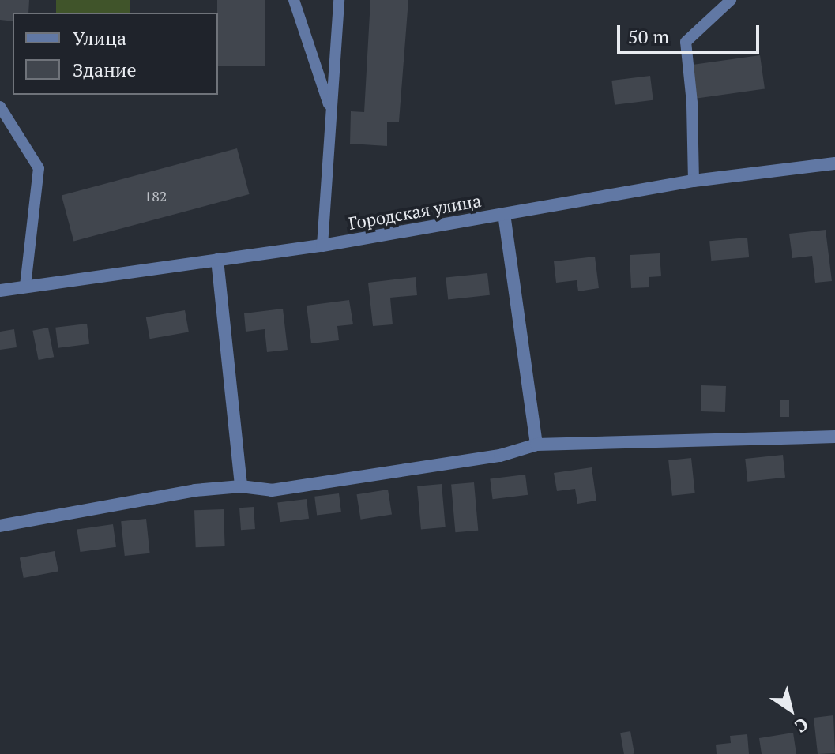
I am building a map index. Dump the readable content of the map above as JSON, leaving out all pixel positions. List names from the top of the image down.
{
  "streets": {
    "street": ["Городская улица"]
  },
  "house_numbers": ["182"],
  "legend": ["Улица", "Здание"],
  "scale_bar": "50 m",
  "north": "bottom right"
}
